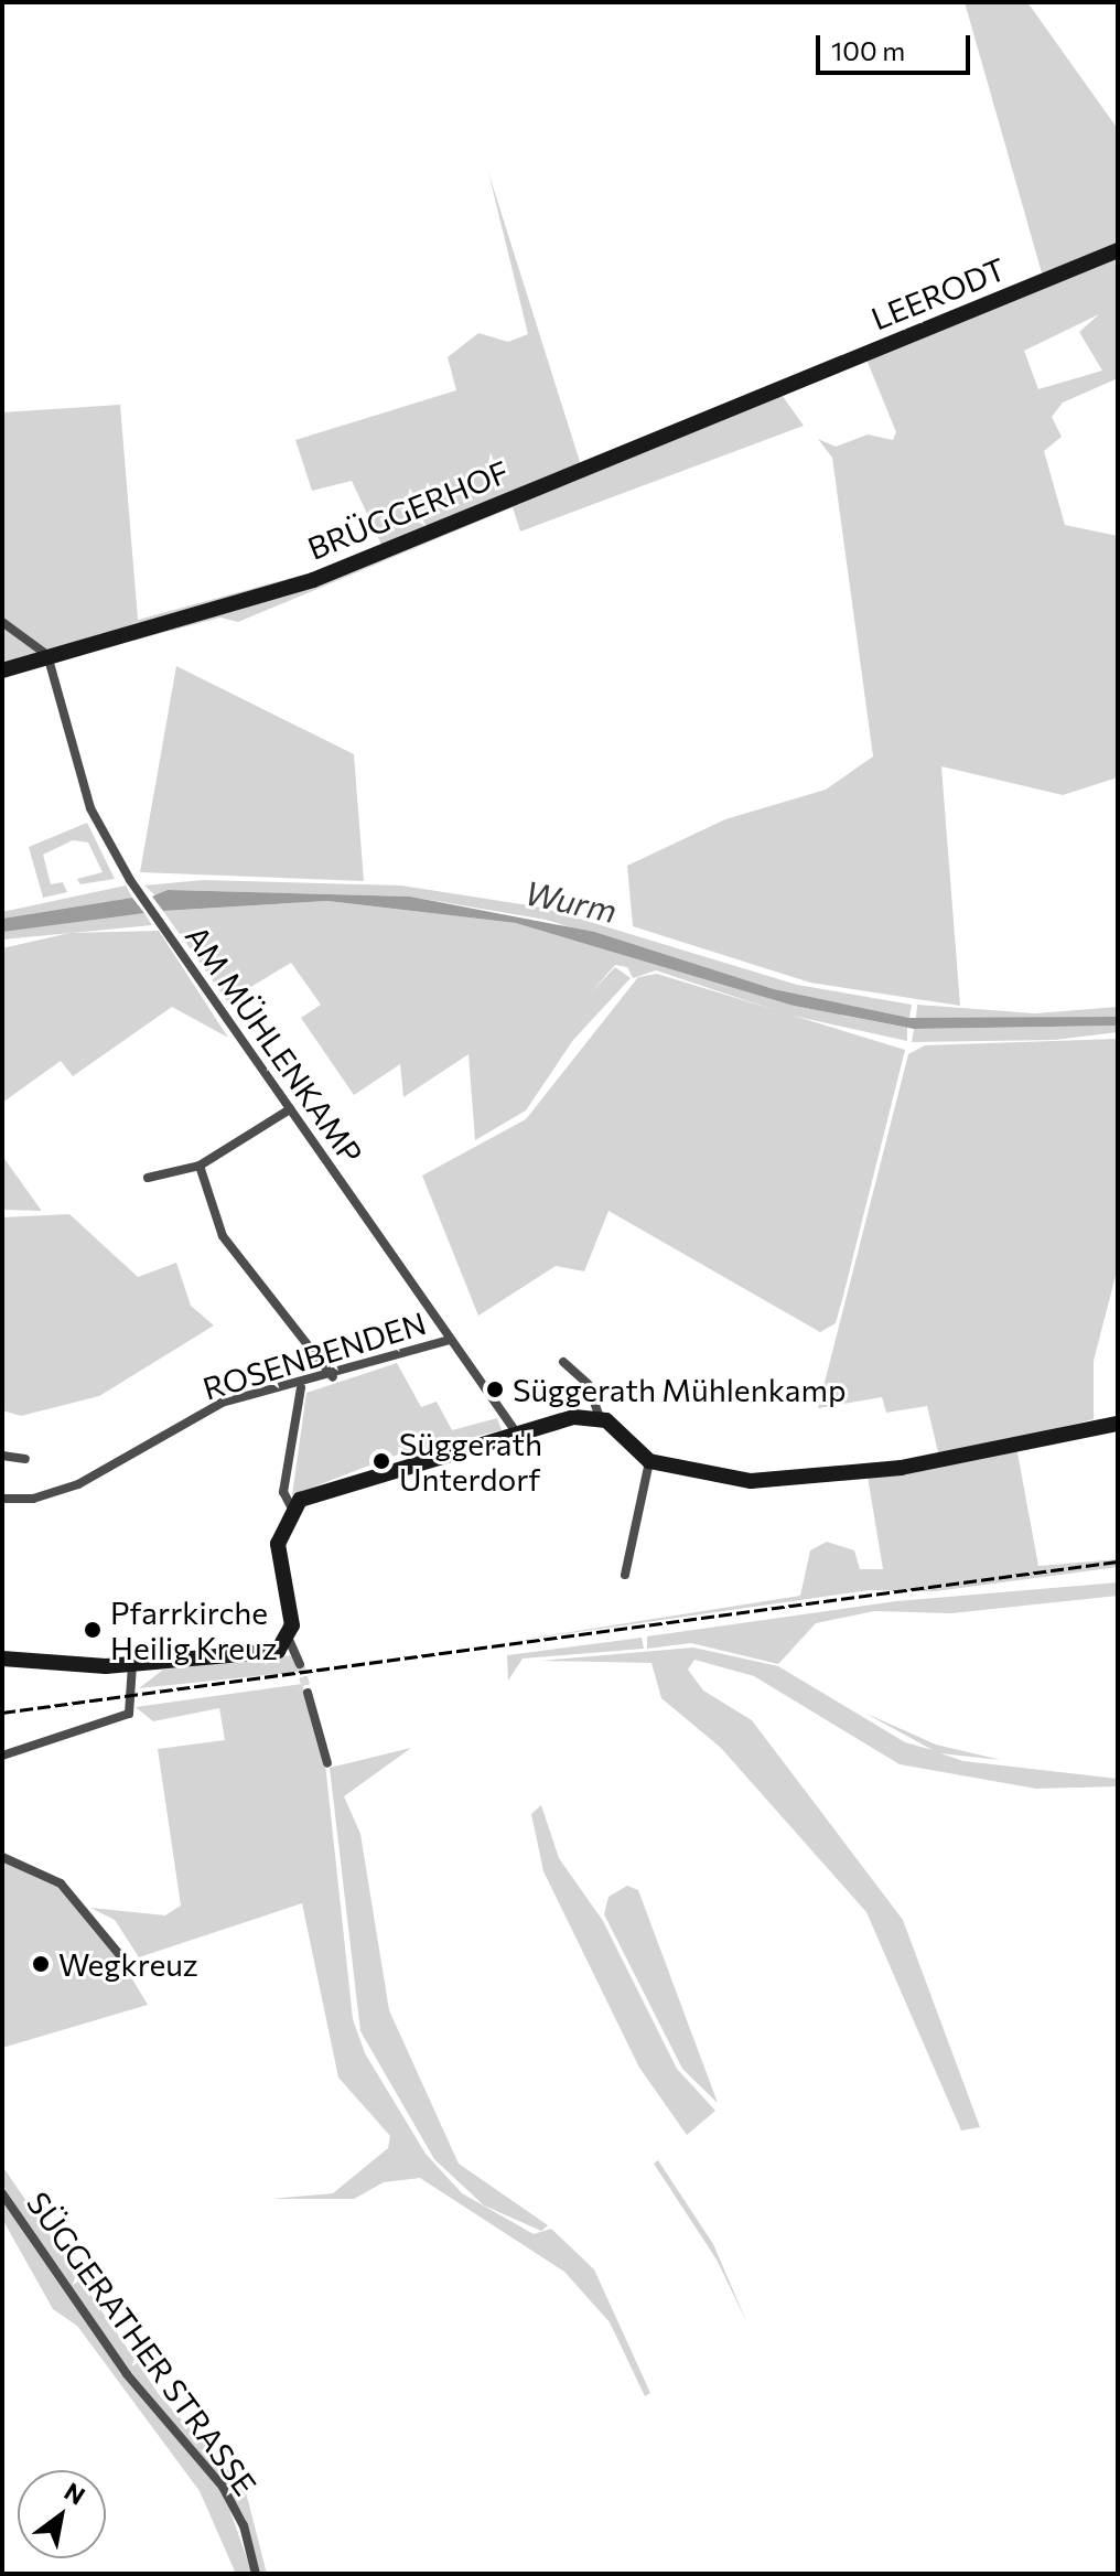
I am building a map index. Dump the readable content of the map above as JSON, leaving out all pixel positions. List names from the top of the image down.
{
  "streets": {
    "main road": ["LEERODT", "BRÜGGERHOF"],
    "street": ["AM MÜHLENKAMP", "ROSENBENDEN", "SÜGGERATHER STRASSE"]
  },
  "crossings": [
    ["LEERODT", "BRÜGGERHOF"],
    ["BRÜGGERHOF", "AM MÜHLENKAMP"],
    ["AM MÜHLENKAMP", "ROSENBENDEN"]
  ],
  "water": ["Wurm"],
  "places": [
    "Süggerath Mühlenkamp",
    "Süggerath Unterdorf",
    "Pfarrkirche Heilig Kreuz",
    "Wegkreuz"
  ],
  "scale_bar": "100 m",
  "north": "top right"
}
